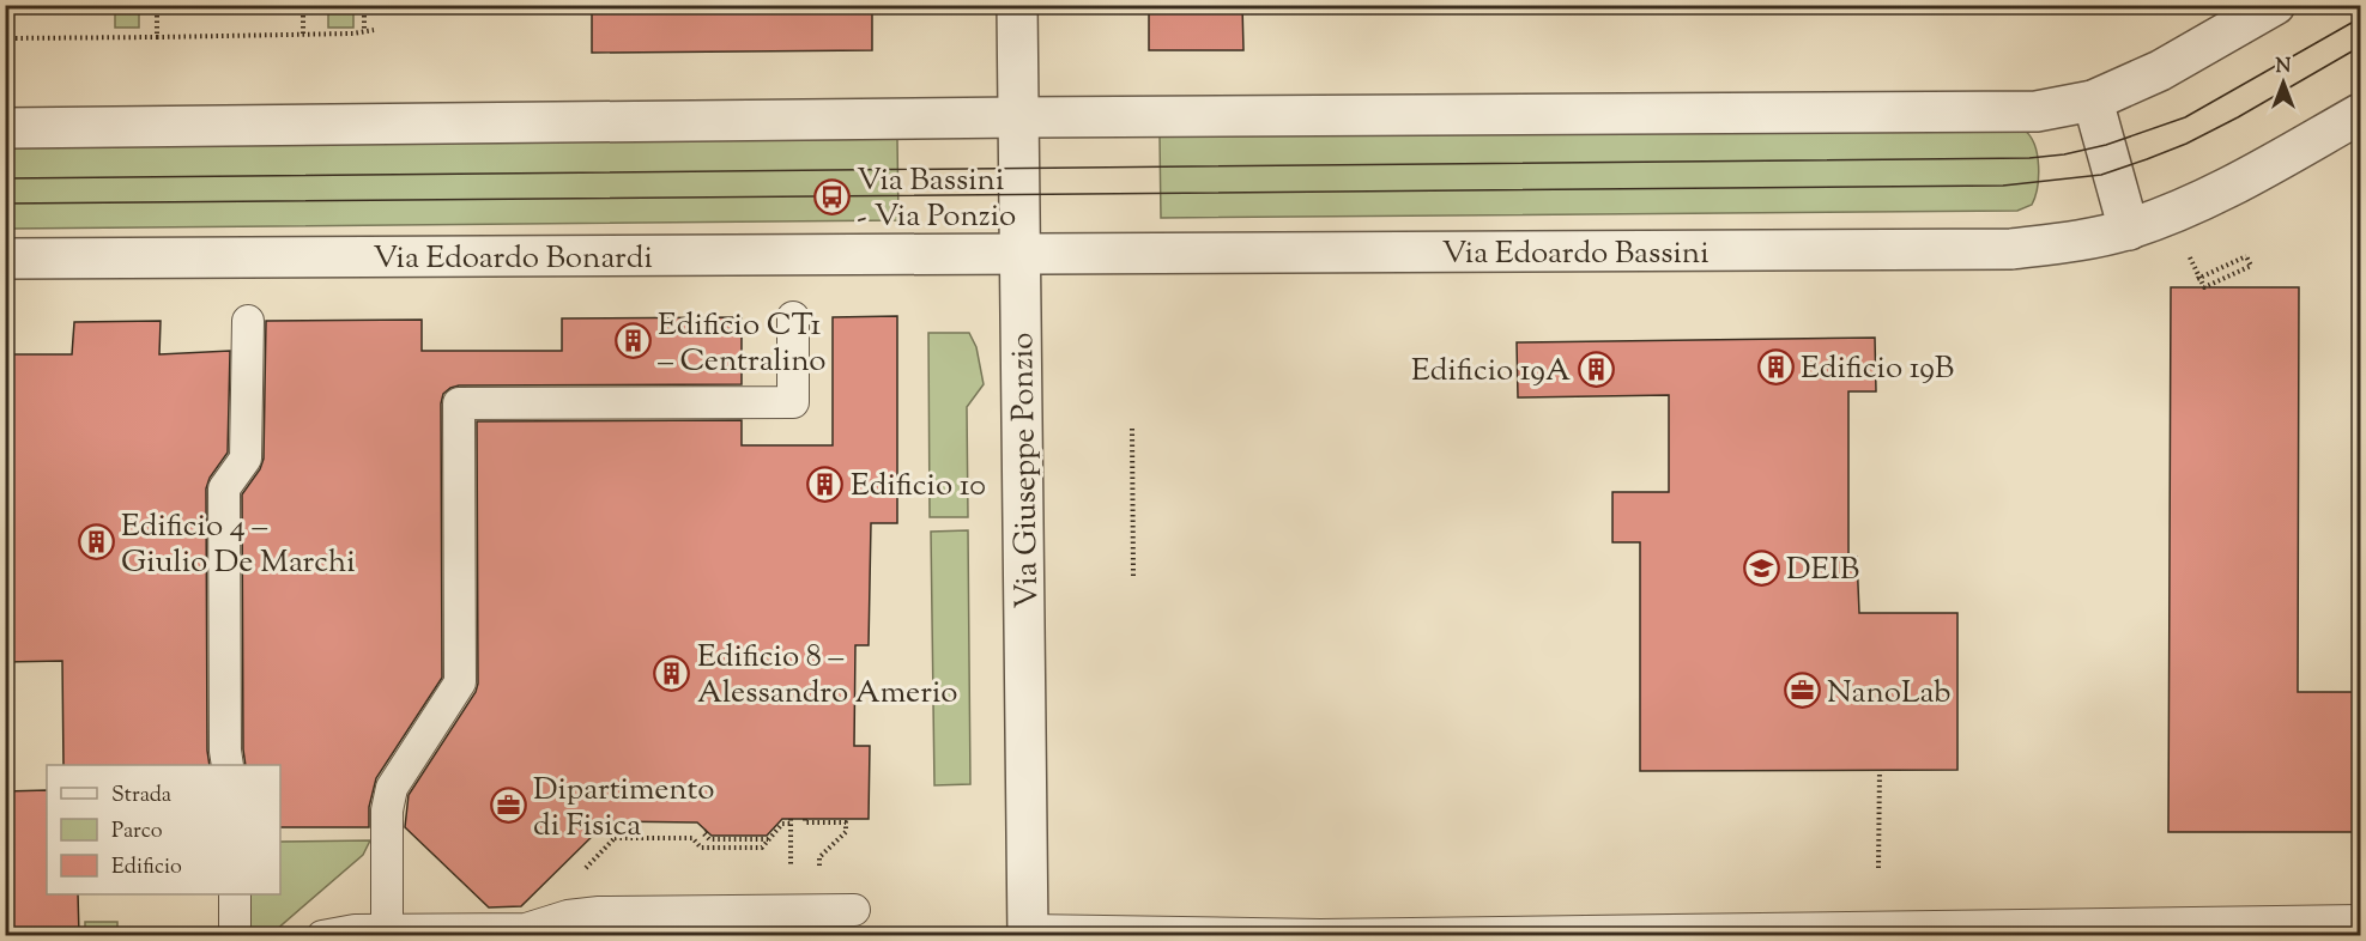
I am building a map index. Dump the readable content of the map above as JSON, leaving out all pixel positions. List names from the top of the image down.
{
  "streets": {
    "street": ["Via Edoardo Bassini", "Via Edoardo Bonardi", "Via Giuseppe Ponzio"]
  },
  "crossings": [
    ["Via Edoardo Bassini", "Via Edoardo Bonardi"],
    ["Via Edoardo Bassini", "Via Giuseppe Ponzio"],
    ["Via Edoardo Bonardi", "Via Giuseppe Ponzio"]
  ],
  "places": {
    "bus stop": ["Via Bassini - Via Ponzio"],
    "building": [
      "Edificio CT1 – Centralino",
      "Edificio 19B",
      "Edificio 19A",
      "Edificio 10",
      "Edificio 4 – Giulio De Marchi",
      "Edificio 8 – Alessandro Amerio"
    ],
    "school or university": ["DEIB"],
    "office": ["NanoLab", "Dipartimento di Fisica"]
  },
  "legend": ["Strada", "Parco", "Edificio"],
  "north": "top"
}
